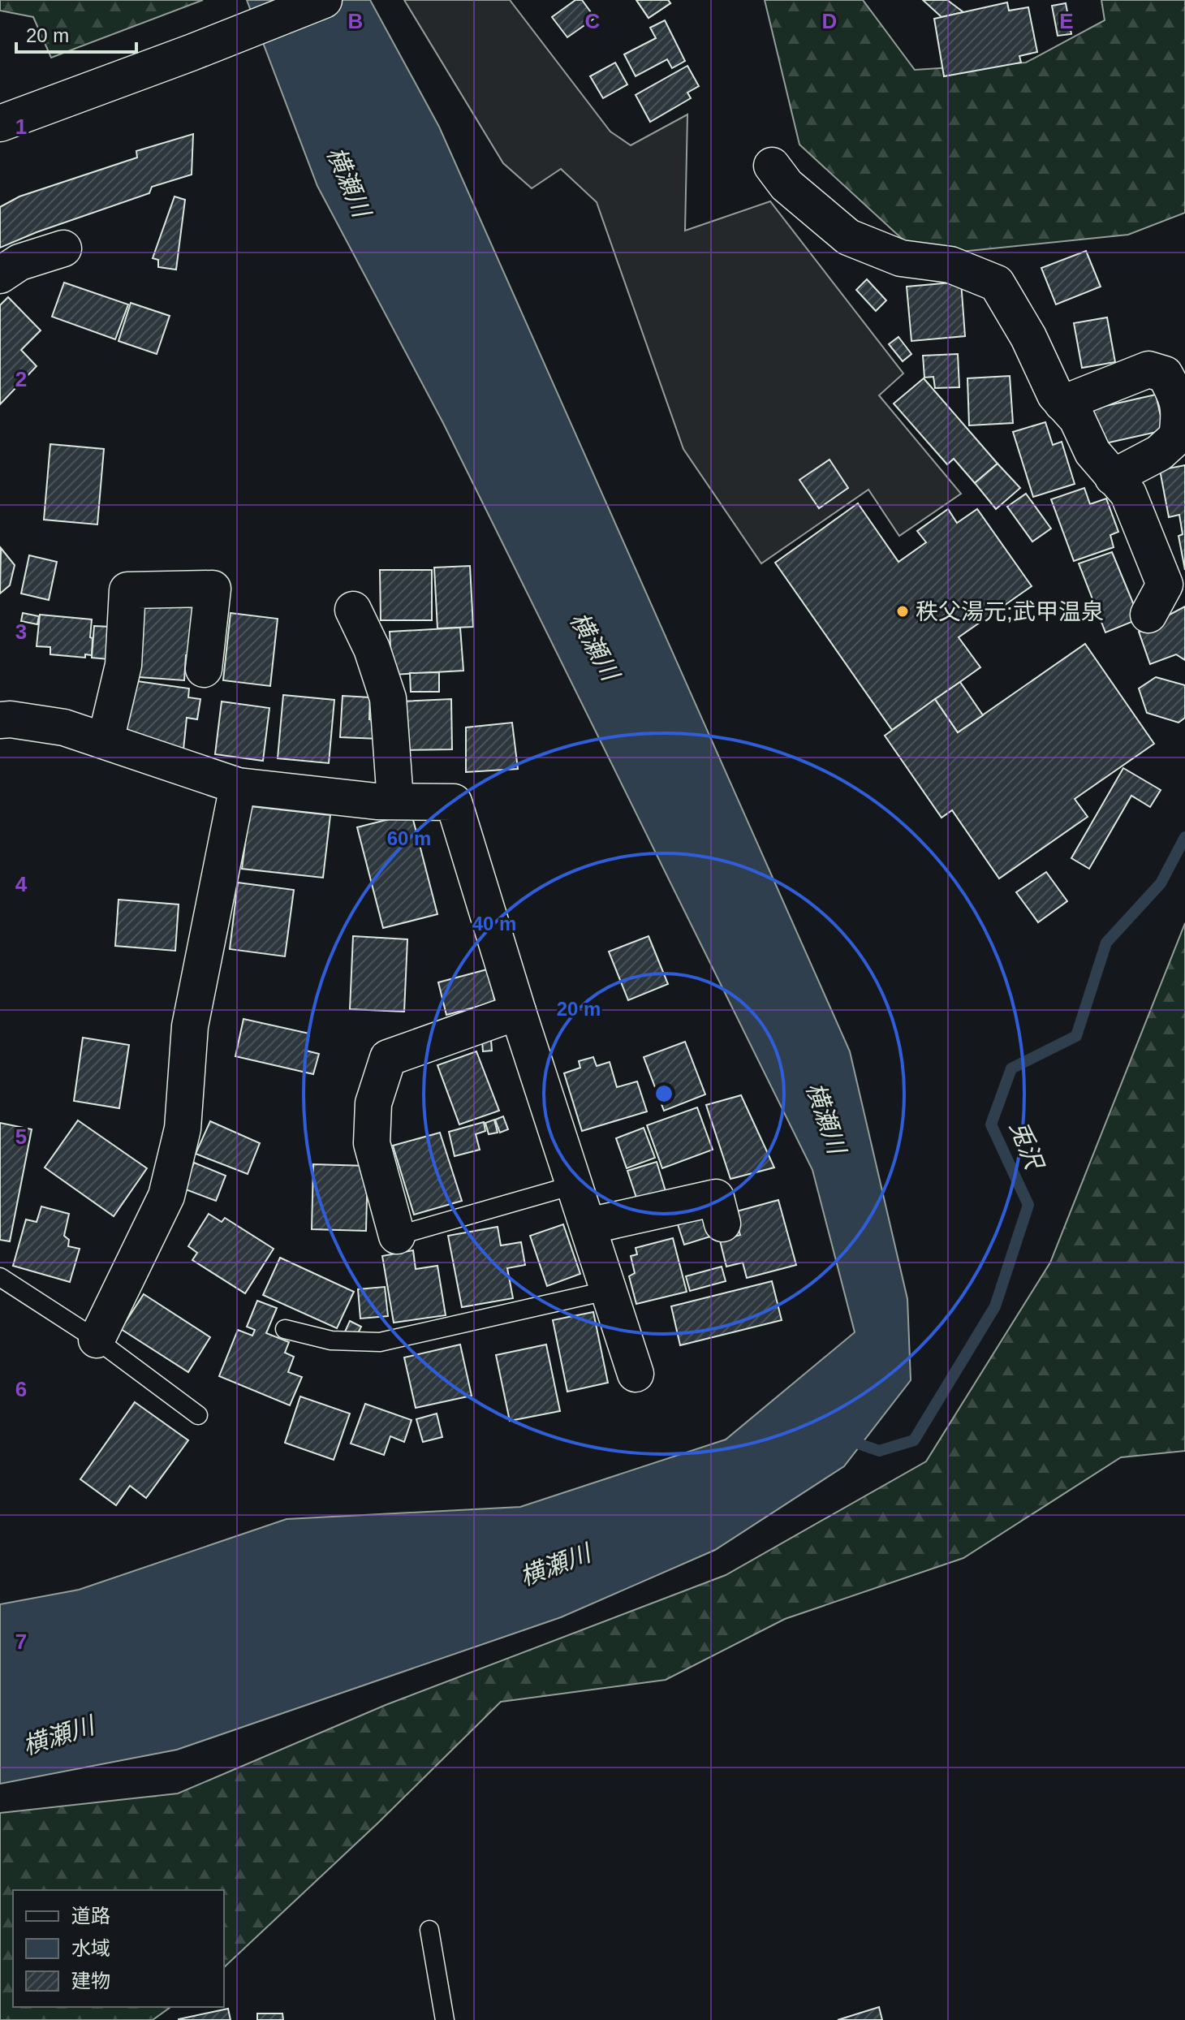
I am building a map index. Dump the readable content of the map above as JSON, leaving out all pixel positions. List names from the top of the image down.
{
  "water": ["横瀬川", "兎沢"],
  "places": ["秩父湯元;武甲温泉"],
  "legend": ["道路", "水域", "建物"],
  "scale_bar": "20 m",
  "grid": {
    "columns": [
      "B",
      "C",
      "D",
      "E"
    ],
    "rows": [
      "1",
      "2",
      "3",
      "4",
      "5",
      "6",
      "7"
    ]
  },
  "rings": ["60 m", "40 m", "20 m"]
}
